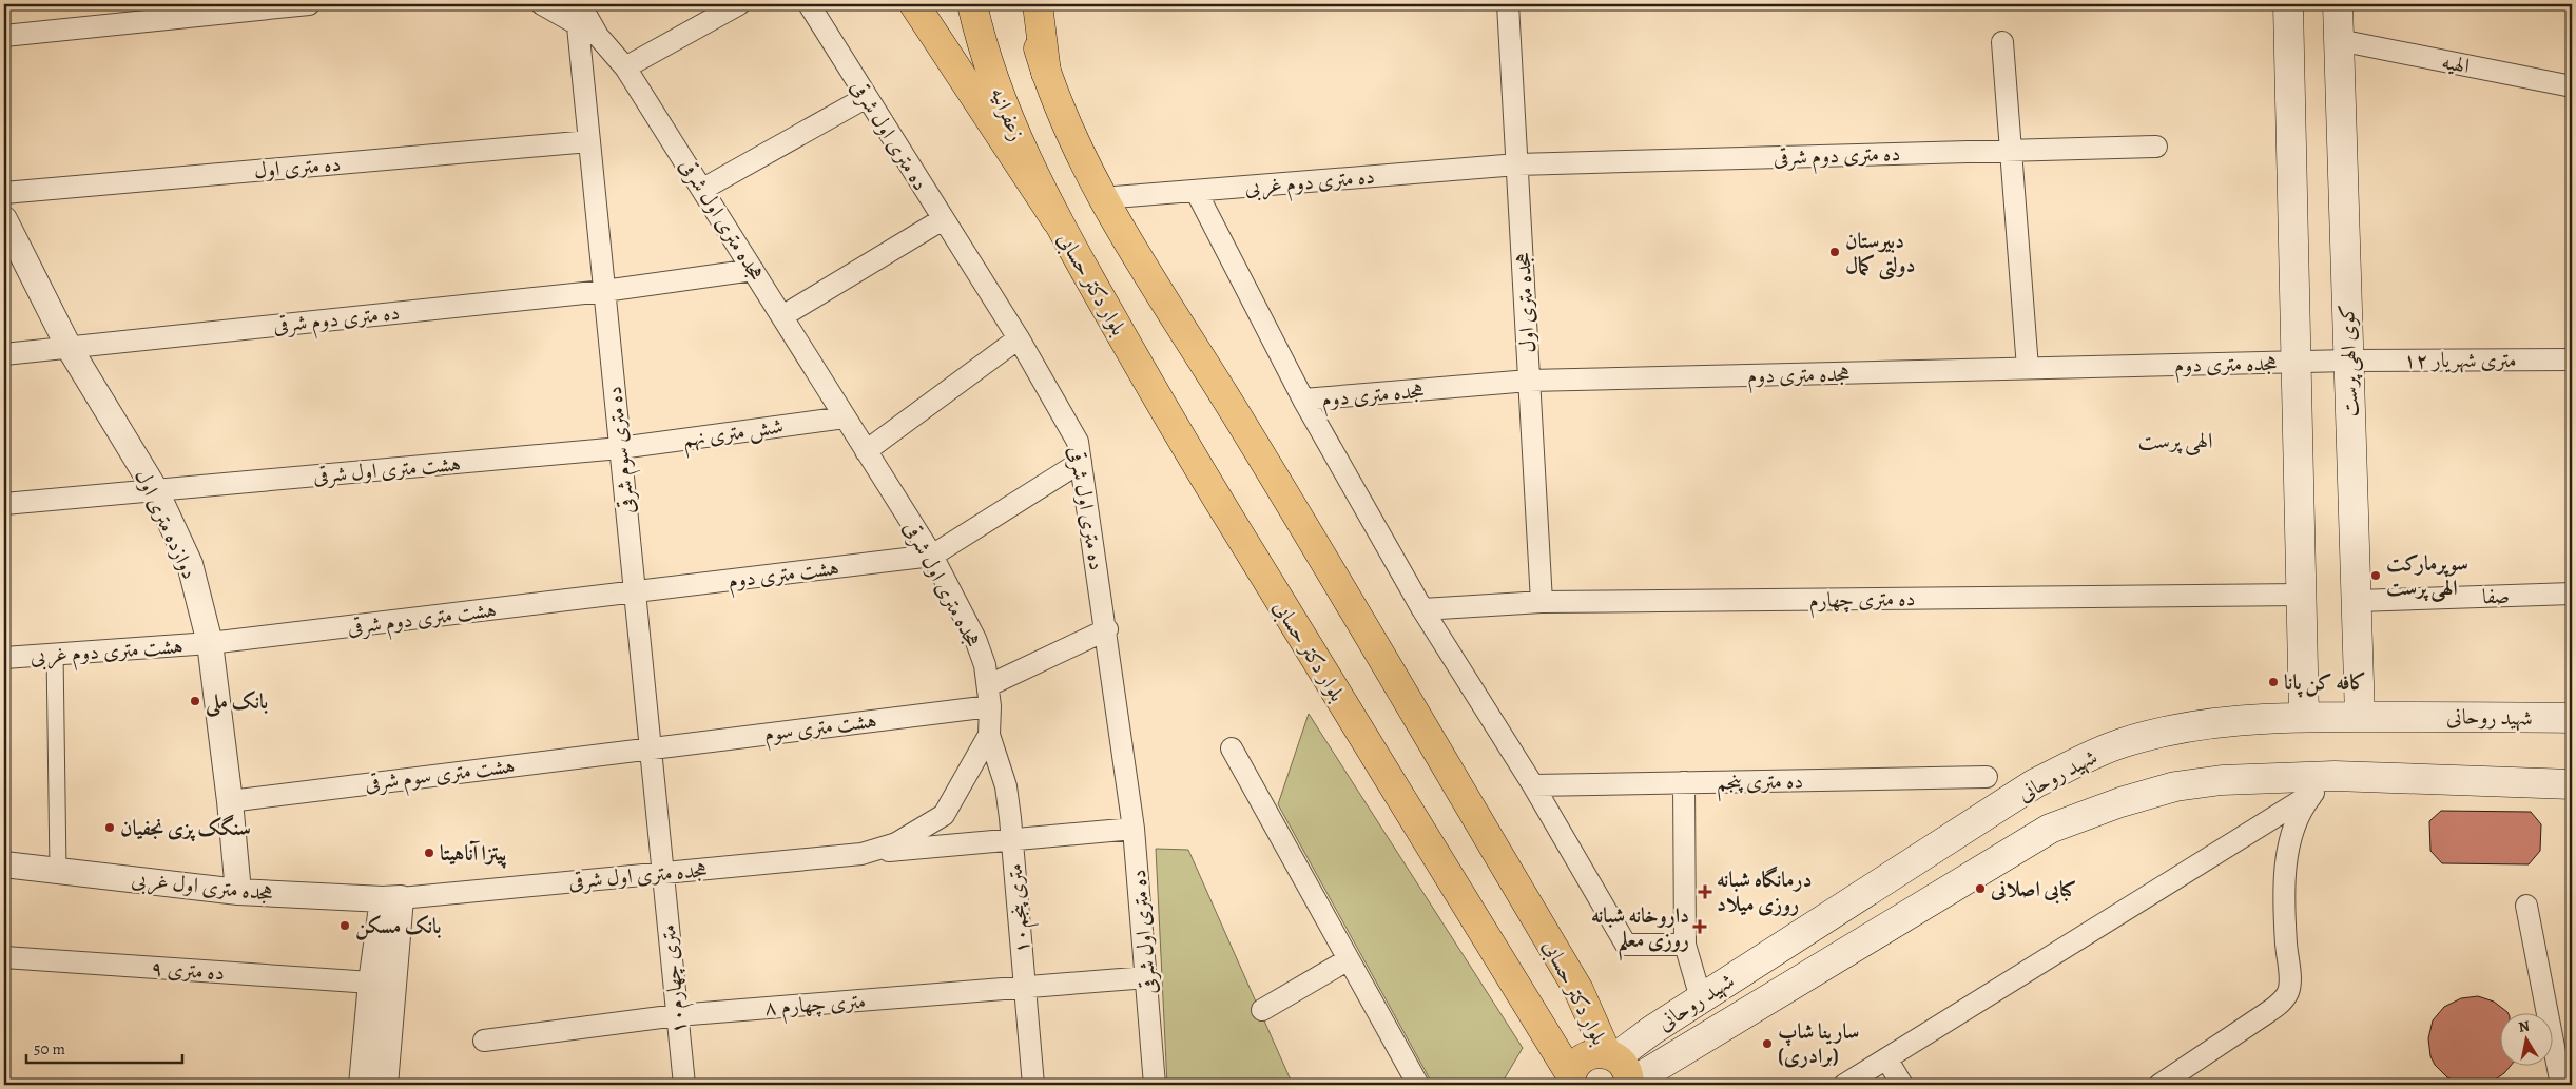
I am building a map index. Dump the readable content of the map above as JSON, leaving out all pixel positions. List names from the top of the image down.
{
  "streets": {
    "main road": [
      "زعفرانیه",
      "بلوار دکتر حسابی",
      "کوی الهی پرست",
      "شهید روحانی"
    ],
    "street": [
      "الهیه",
      "ده متری اول شرقی",
      "ده متری دوم شرقی",
      "ده متری اول",
      "ده متری دوم غربی",
      "هجده متری اول شرقی",
      "هجده متری اول",
      "۱۲ متری شهریار",
      "هجده متری دوم",
      "شش متری نهم",
      "ده متری سوم شرقی",
      "هشت متری اول شرقی",
      "دوازده متری اول",
      "هشت متری دوم",
      "صفا",
      "ده متری چهارم",
      "هشت متری دوم شرقی",
      "هشت متری دوم غربی",
      "هشت متری سوم",
      "هشت متری سوم شرقی",
      "ده متری پنجم",
      "هجده متری اول غربی",
      "۱۰متری پنجم",
      "ده متری ۹",
      "۱۰متری چهارم",
      "۸ متری چهارم"
    ]
  },
  "crossings": [
    ["الهیه", "کوی الهی پرست"],
    ["زعفرانیه", "بلوار دکتر حسابی"],
    ["ده متری اول شرقی", "هشت متری سوم"],
    ["ده متری اول شرقی", "۸ متری چهارم"],
    ["ده متری دوم شرقی", "ده متری دوم غربی"],
    ["ده متری دوم شرقی", "هجده متری اول شرقی"],
    ["ده متری دوم شرقی", "هجده متری اول"],
    ["ده متری دوم شرقی", "ده متری سوم شرقی"],
    ["ده متری دوم شرقی", "دوازده متری اول"],
    ["ده متری اول", "ده متری سوم شرقی"],
    ["ده متری دوم غربی", "بلوار دکتر حسابی"],
    ["ده متری دوم غربی", "هجده متری اول"],
    ["هجده متری اول شرقی", "شش متری نهم"],
    ["هجده متری اول شرقی", "ده متری سوم شرقی"],
    ["هجده متری اول شرقی", "هشت متری دوم"],
    ["هجده متری اول شرقی", "هشت متری سوم"],
    ["هجده متری اول شرقی", "هجده متری اول غربی"],
    ["هجده متری اول شرقی", "۱۰متری پنجم"],
    ["هجده متری اول شرقی", "۱۰متری چهارم"],
    ["بلوار دکتر حسابی", "شهید روحانی"],
    ["هجده متری اول", "هجده متری دوم"],
    ["هجده متری اول", "ده متری چهارم"],
    ["۱۲ متری شهریار", "کوی الهی پرست"],
    ["۱۲ متری شهریار", "هجده متری دوم"],
    ["کوی الهی پرست", "صفا"],
    ["کوی الهی پرست", "شهید روحانی"],
    ["شش متری نهم", "ده متری سوم شرقی"],
    ["شش متری نهم", "هشت متری اول شرقی"],
    ["ده متری سوم شرقی", "هشت متری اول شرقی"],
    ["ده متری سوم شرقی", "هشت متری دوم"],
    ["ده متری سوم شرقی", "هشت متری دوم شرقی"],
    ["ده متری سوم شرقی", "هشت متری سوم"],
    ["ده متری سوم شرقی", "هشت متری سوم شرقی"],
    ["ده متری سوم شرقی", "۱۰متری چهارم"],
    ["هشت متری اول شرقی", "دوازده متری اول"],
    ["دوازده متری اول", "هشت متری دوم شرقی"],
    ["دوازده متری اول", "هشت متری دوم غربی"],
    ["دوازده متری اول", "هشت متری سوم شرقی"],
    ["دوازده متری اول", "هجده متری اول غربی"],
    ["هشت متری دوم", "هشت متری دوم شرقی"],
    ["هشت متری دوم شرقی", "هشت متری دوم غربی"],
    ["هشت متری سوم", "هشت متری سوم شرقی"],
    ["۱۰متری پنجم", "۸ متری چهارم"],
    ["۱۰متری چهارم", "۸ متری چهارم"]
  ],
  "districts": ["الهی پرست"],
  "places": {
    "other": [
      "دبیرستان دولتی کمال",
      "سوپرمارکت الهی پرست",
      "کافه کن پانا",
      "بانک ملی",
      "سنگک پزی نجفیان",
      "پیتزا آناهیتا",
      "کبابی اصلانی",
      "بانک مسکن",
      "سارینا شاپ (برادری)"
    ],
    "health": ["درمانگاه شبانه روزی میلاد", "داروخانه شبانه روزی معلم"]
  },
  "scale_bar": "50 m",
  "north": "top"
}
